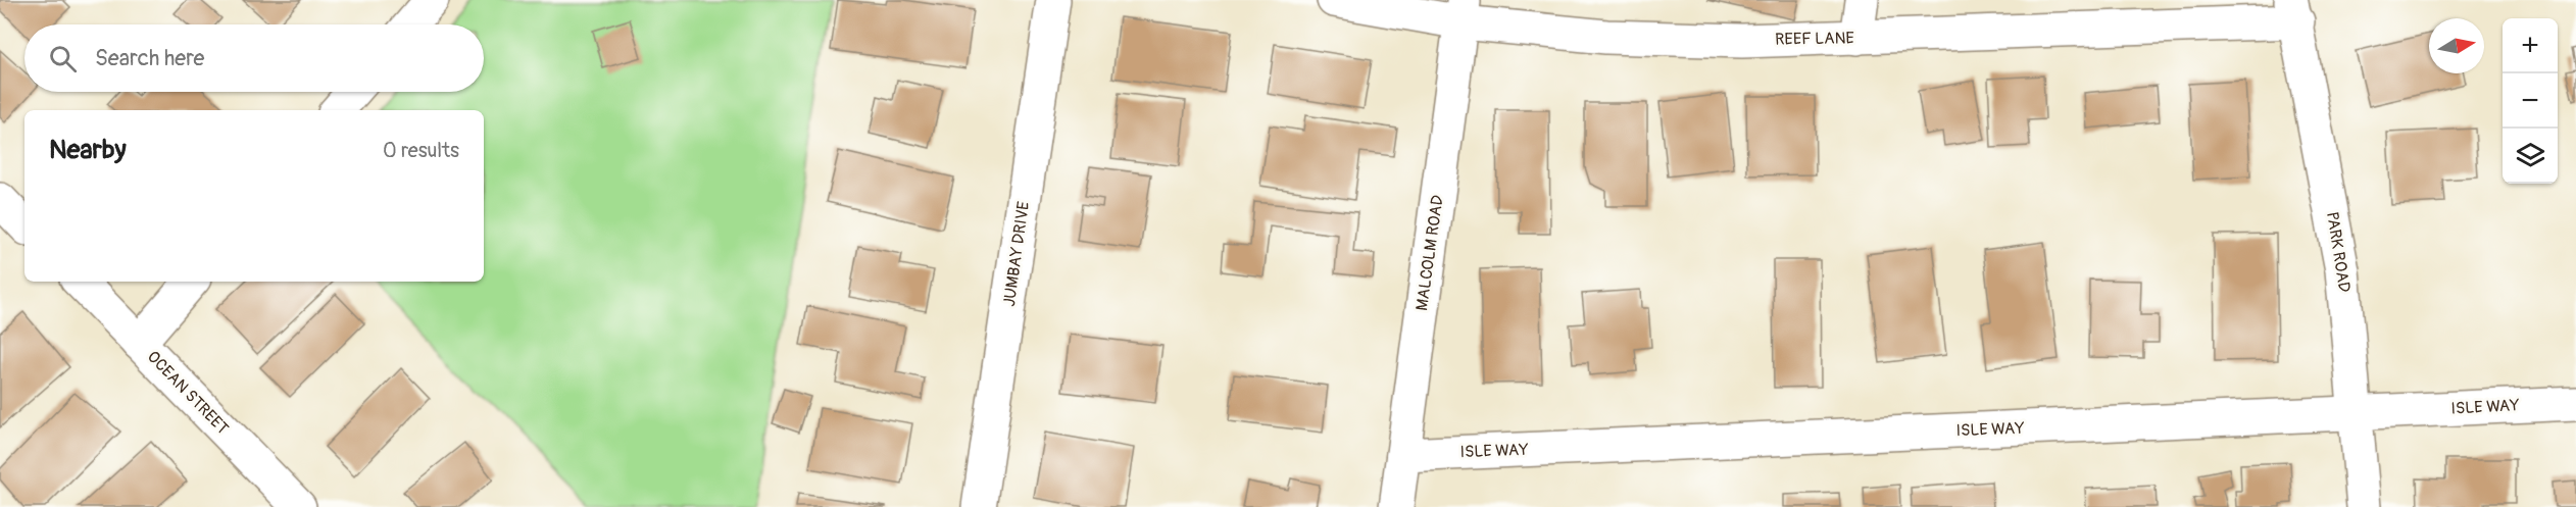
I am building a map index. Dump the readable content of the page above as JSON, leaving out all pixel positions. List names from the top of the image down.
{
  "streets": {
    "street": [
      "REEF LANE",
      "PARK ROAD",
      "MALCOLM ROAD",
      "JUMBAY DRIVE",
      "OCEAN STREET",
      "ISLE WAY"
    ]
  },
  "crossings": [
    ["REEF LANE", "PARK ROAD"],
    ["REEF LANE", "MALCOLM ROAD"],
    ["PARK ROAD", "ISLE WAY"],
    ["MALCOLM ROAD", "ISLE WAY"]
  ],
  "north": "right",
  "page": {
    "map_buttons": ["+", "−"],
    "search": "Search here",
    "heading": ["Nearby", "0 results"]
  }
}
